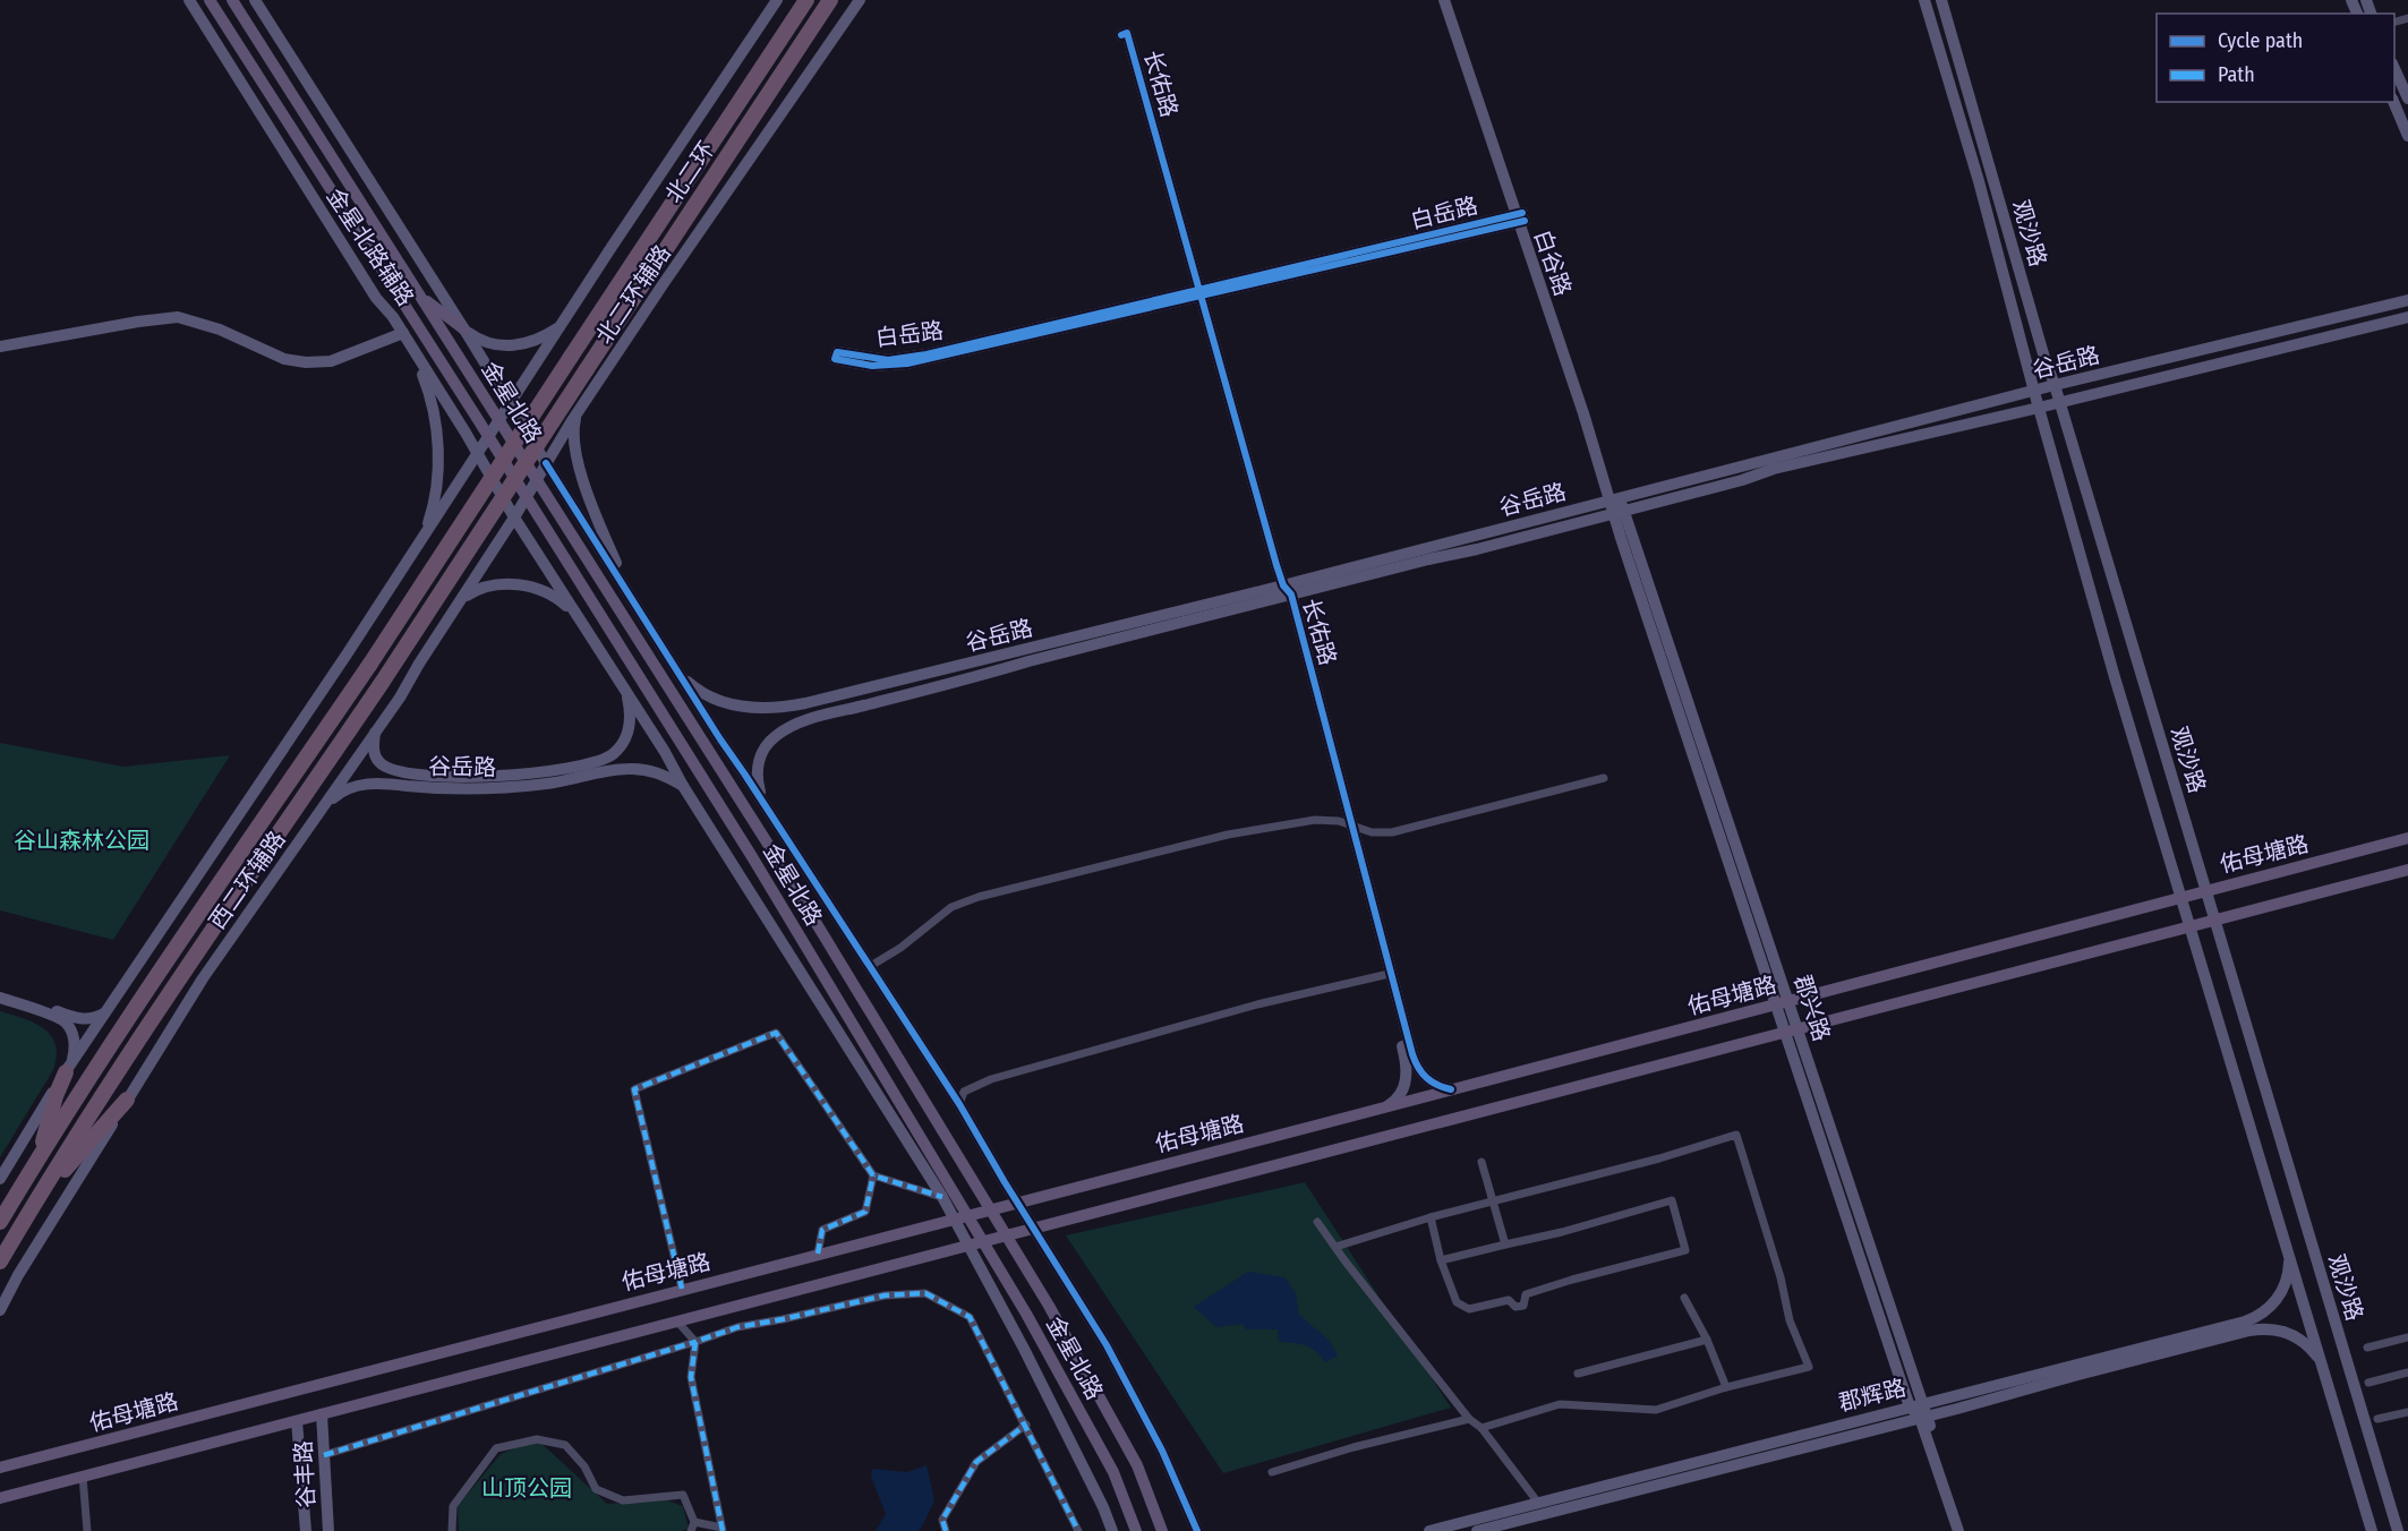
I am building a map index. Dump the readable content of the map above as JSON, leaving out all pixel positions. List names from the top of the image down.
{
  "streets": {
    "highway": ["北二环"],
    "main road": [
      "长佑路",
      "白岳路",
      "观沙路",
      "金星北路辅路",
      "白谷路",
      "北二环辅路",
      "谷岳路",
      "金星北路",
      "佑母塘路",
      "西二环辅路",
      "郡兴路",
      "郡辉路",
      "谷丰路"
    ]
  },
  "crossings": [
    ["长佑路", "白岳路"],
    ["长佑路", "谷岳路"],
    ["长佑路", "佑母塘路"],
    ["白岳路", "白谷路"],
    ["观沙路", "谷岳路"],
    ["观沙路", "佑母塘路"],
    ["观沙路", "郡辉路"],
    ["金星北路辅路", "北二环辅路"],
    ["金星北路辅路", "谷岳路"],
    ["金星北路辅路", "西二环辅路"],
    ["白谷路", "谷岳路"],
    ["白谷路", "郡兴路"],
    ["北二环辅路", "金星北路"],
    ["北二环辅路", "西二环辅路"],
    ["谷岳路", "西二环辅路"],
    ["谷岳路", "郡兴路"],
    ["金星北路", "佑母塘路"],
    ["金星北路", "西二环辅路"],
    ["佑母塘路", "郡兴路"],
    ["郡兴路", "郡辉路"]
  ],
  "parks": ["谷山森林公园", "山顶公园"],
  "legend": ["Cycle path", "Path"]
}
